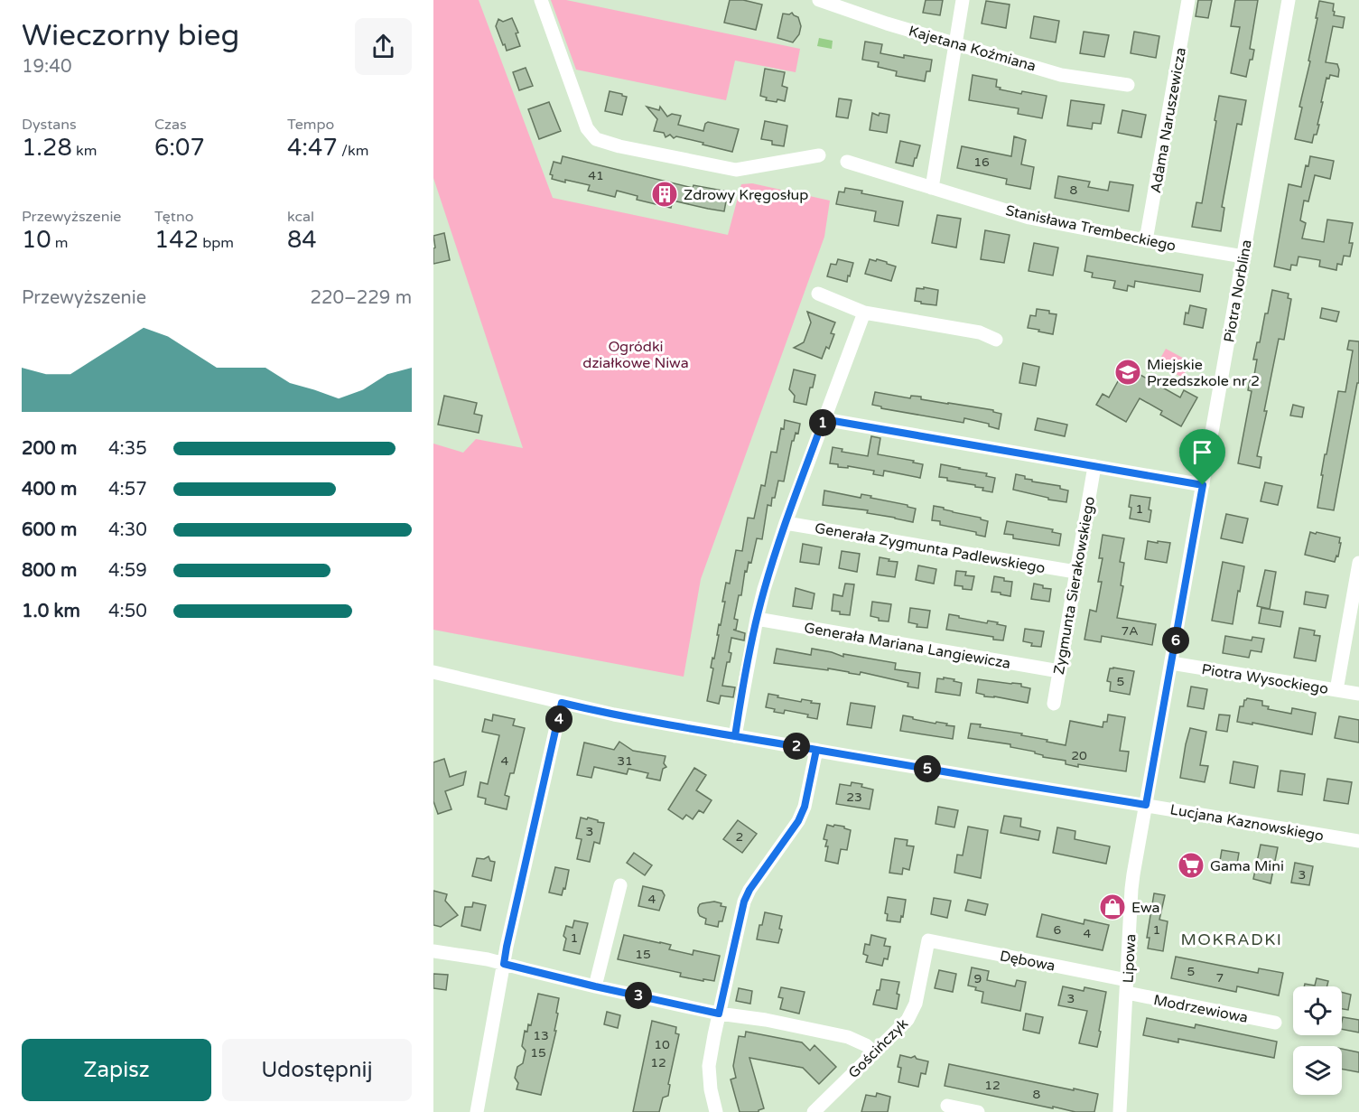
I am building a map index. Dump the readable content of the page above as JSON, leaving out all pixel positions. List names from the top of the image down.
{
  "streets": {
    "street": [
      "Kajetana Koźmiana",
      "Adama Naruszewicza",
      "Stanisława Trembeckiego",
      "Piotra Norblina",
      "Generała Zygmunta Padlewskiego",
      "Zygmunta Sierakowskiego",
      "Generała Mariana Langiewicza",
      "Piotra Wysockiego",
      "Lucjana Kaznowskiego",
      "Lipowa",
      "Dębowa",
      "Modrzewiowa",
      "Gościńczyk"
    ]
  },
  "crossings": [
    ["Adama Naruszewicza", "Stanisława Trembeckiego"],
    ["Stanisława Trembeckiego", "Piotra Norblina"],
    ["Piotra Norblina", "Piotra Wysockiego"],
    ["Piotra Norblina", "Lucjana Kaznowskiego"],
    ["Piotra Norblina", "Lipowa"],
    ["Generała Zygmunta Padlewskiego", "Zygmunta Sierakowskiego"],
    ["Zygmunta Sierakowskiego", "Generała Mariana Langiewicza"],
    ["Lucjana Kaznowskiego", "Lipowa"],
    ["Lipowa", "Dębowa"],
    ["Lipowa", "Modrzewiowa"],
    ["Dębowa", "Modrzewiowa"],
    ["Dębowa", "Gościńczyk"]
  ],
  "districts": ["MOKRADKI"],
  "parks": ["Ogródki działkowe Niwa"],
  "places": {
    "building": ["Zdrowy Kręgosłup"],
    "school or university": ["Miejskie Przedszkole nr 2"],
    "supermarket": ["Gama Mini"],
    "shop": ["Ewa"]
  },
  "house_numbers": [
    "16",
    "41",
    "8",
    "1",
    "7A",
    "5",
    "20",
    "4",
    "31",
    "23",
    "3",
    "2",
    "3",
    "4",
    "6",
    "1",
    "4",
    "1",
    "15",
    "5",
    "7",
    "9",
    "3",
    "13",
    "10",
    "15",
    "12",
    "12",
    "8"
  ],
  "page": {
    "heading": ["Wieczorny bieg", "19:40"],
    "stats": [
      ["Dystans", "1.28 km"],
      ["Czas", "6:07"],
      ["Tempo", "4:47 /km"],
      ["Przewyższenie", "10 m"],
      ["Tętno", "142 bpm"],
      ["kcal", "84"]
    ],
    "chart": ["Przewyższenie", "220–229 m"],
    "pins": [
      "1",
      "6",
      "4",
      "2",
      "5",
      "3"
    ],
    "list": [
      {
        "name": "200 m",
        "note": "4:35"
      },
      {
        "name": "400 m",
        "note": "4:57"
      },
      {
        "name": "600 m",
        "note": "4:30"
      },
      {
        "name": "800 m",
        "note": "4:59"
      },
      {
        "name": "1.0 km",
        "note": "4:50"
      }
    ],
    "buttons": ["Zapisz", "Udostępnij"]
  }
}
